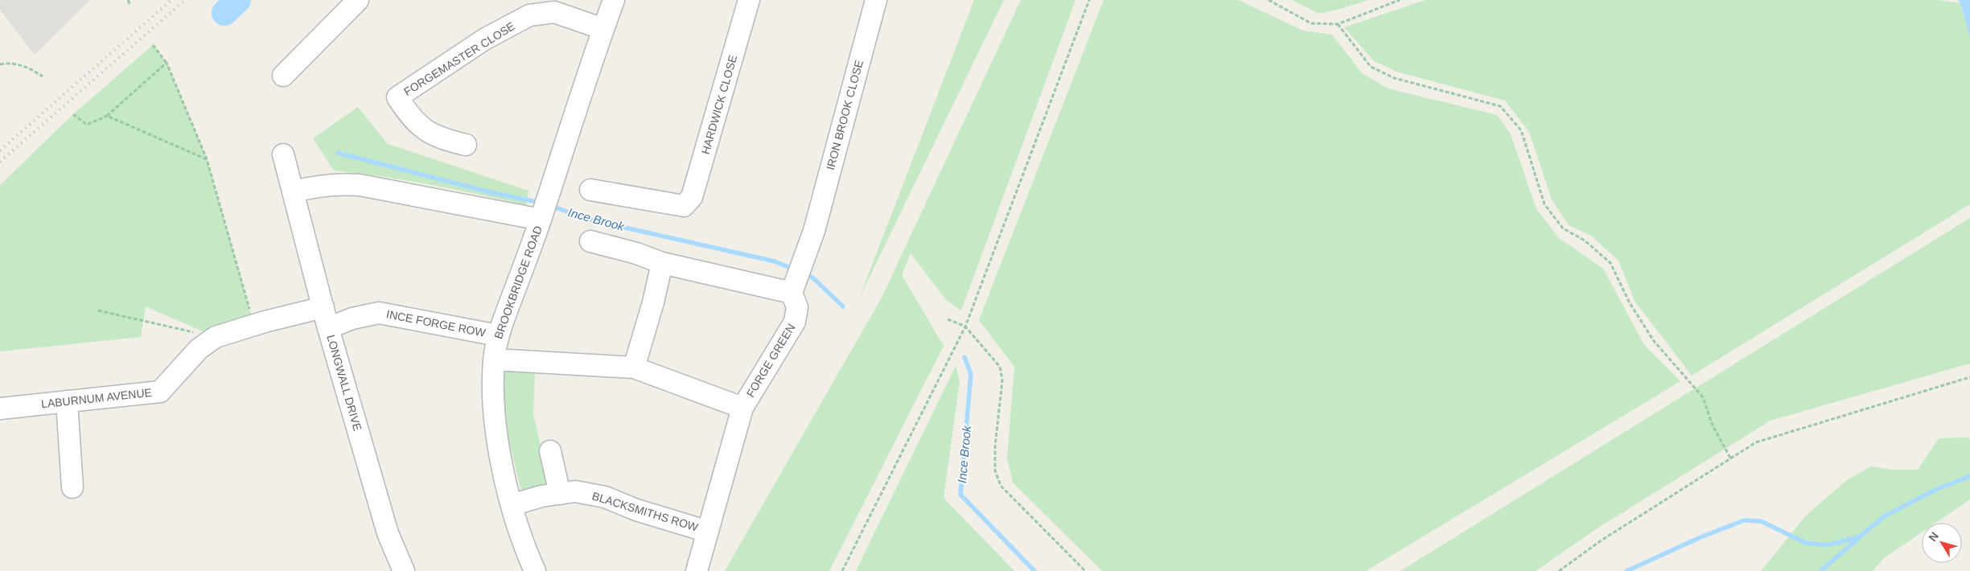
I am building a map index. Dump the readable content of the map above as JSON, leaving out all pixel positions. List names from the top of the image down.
{
  "streets": {
    "street": [
      "FORGEMASTER CLOSE",
      "HARDWICK CLOSE",
      "IRON BROOK CLOSE",
      "BROOKBRIDGE ROAD",
      "INCE FORGE ROW",
      "FORGE GREEN",
      "LONGWALL DRIVE",
      "LABURNUM AVENUE",
      "BLACKSMITHS ROW"
    ]
  },
  "crossings": [
    ["FORGEMASTER CLOSE", "BROOKBRIDGE ROAD"],
    ["IRON BROOK CLOSE", "FORGE GREEN"],
    ["BROOKBRIDGE ROAD", "INCE FORGE ROW"],
    ["BROOKBRIDGE ROAD", "FORGE GREEN"],
    ["BROOKBRIDGE ROAD", "BLACKSMITHS ROW"],
    ["INCE FORGE ROW", "LONGWALL DRIVE"],
    ["FORGE GREEN", "BLACKSMITHS ROW"],
    ["LONGWALL DRIVE", "LABURNUM AVENUE"]
  ],
  "water": ["Ince Brook"],
  "north": "top left"
}
